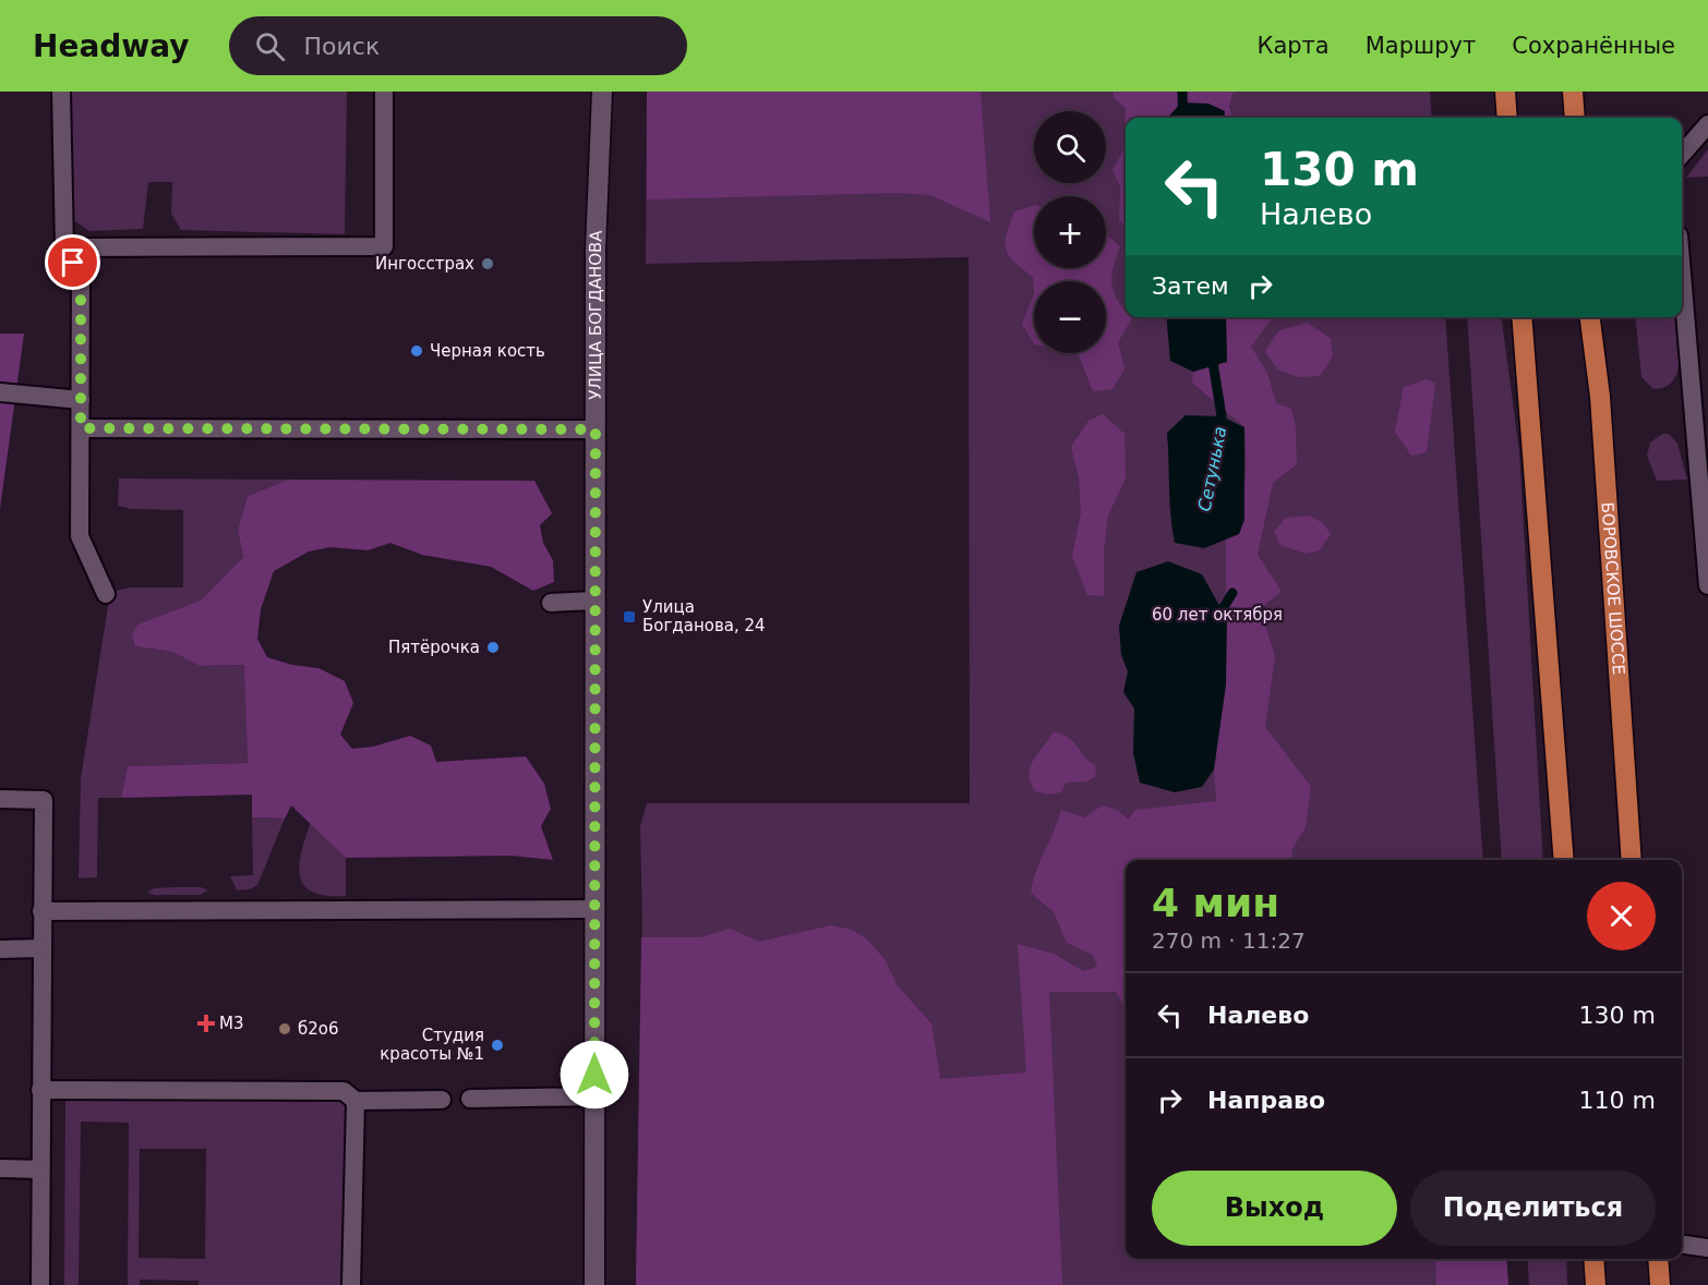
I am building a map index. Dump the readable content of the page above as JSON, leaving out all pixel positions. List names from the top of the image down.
{
  "streets": {
    "main road": ["БОРОВСКОЕ ШОССЕ"],
    "street": ["УЛИЦА БОГДАНОВА"]
  },
  "water": ["Сетунька"],
  "parks": ["60 лет октября"],
  "places": {
    "other": [
      "Ингосстрах",
      "Черная кость",
      "Пятёрочка",
      "б2о6",
      "Студия красоты №1"
    ],
    "transit": ["Улица Богданова, 24"],
    "health": ["М3"]
  },
  "page": {
    "header": "Headway",
    "search": "Поиск",
    "nav": ["Карта", "Маршрут", "Сохранённые"],
    "map_buttons": ["+", "−"],
    "turn": ["130 m", "Налево"],
    "then": "Затем",
    "heading": ["4 мин", "270 m · 11:27"],
    "list": [
      {
        "name": "Налево",
        "value": "130 m"
      },
      {
        "name": "Направо",
        "value": "110 m"
      }
    ],
    "buttons": ["Выход", "Поделиться"]
  }
}
